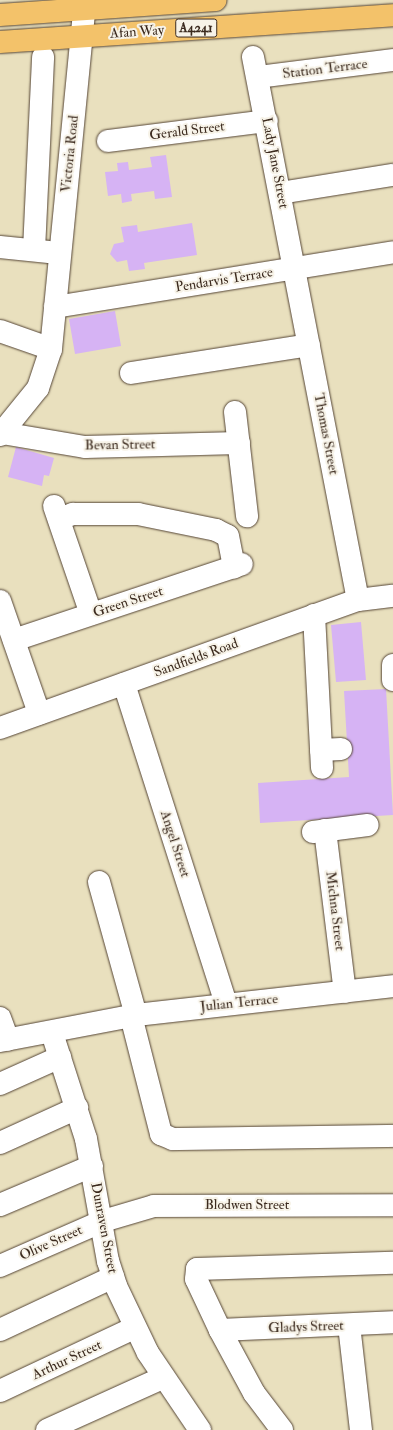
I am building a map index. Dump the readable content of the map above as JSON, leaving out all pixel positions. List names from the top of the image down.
{
  "streets": {
    "main road": ["A4241", "Afan Way"],
    "street": [
      "Station Terrace",
      "Gerald Street",
      "Victoria Road",
      "Lady Jane Street",
      "Pendarvis Terrace",
      "Thomas Street",
      "Bevan Street",
      "Green Street",
      "Sandfields Road",
      "Angel Street",
      "Michna Street",
      "Julian Terrace",
      "Blodwen Street",
      "Dunraven Street",
      "Olive Street",
      "Gladys Street",
      "Arthur Street"
    ]
  },
  "crossings": [
    ["Afan Way", "Victoria Road"],
    ["Station Terrace", "Lady Jane Street"],
    ["Gerald Street", "Lady Jane Street"],
    ["Victoria Road", "Pendarvis Terrace"],
    ["Victoria Road", "Bevan Street"],
    ["Lady Jane Street", "Pendarvis Terrace"],
    ["Lady Jane Street", "Thomas Street"],
    ["Pendarvis Terrace", "Thomas Street"],
    ["Thomas Street", "Sandfields Road"],
    ["Sandfields Road", "Angel Street"],
    ["Angel Street", "Julian Terrace"],
    ["Michna Street", "Julian Terrace"],
    ["Julian Terrace", "Dunraven Street"],
    ["Blodwen Street", "Dunraven Street"],
    ["Blodwen Street", "Olive Street"],
    ["Dunraven Street", "Olive Street"],
    ["Dunraven Street", "Arthur Street"]
  ]
}
